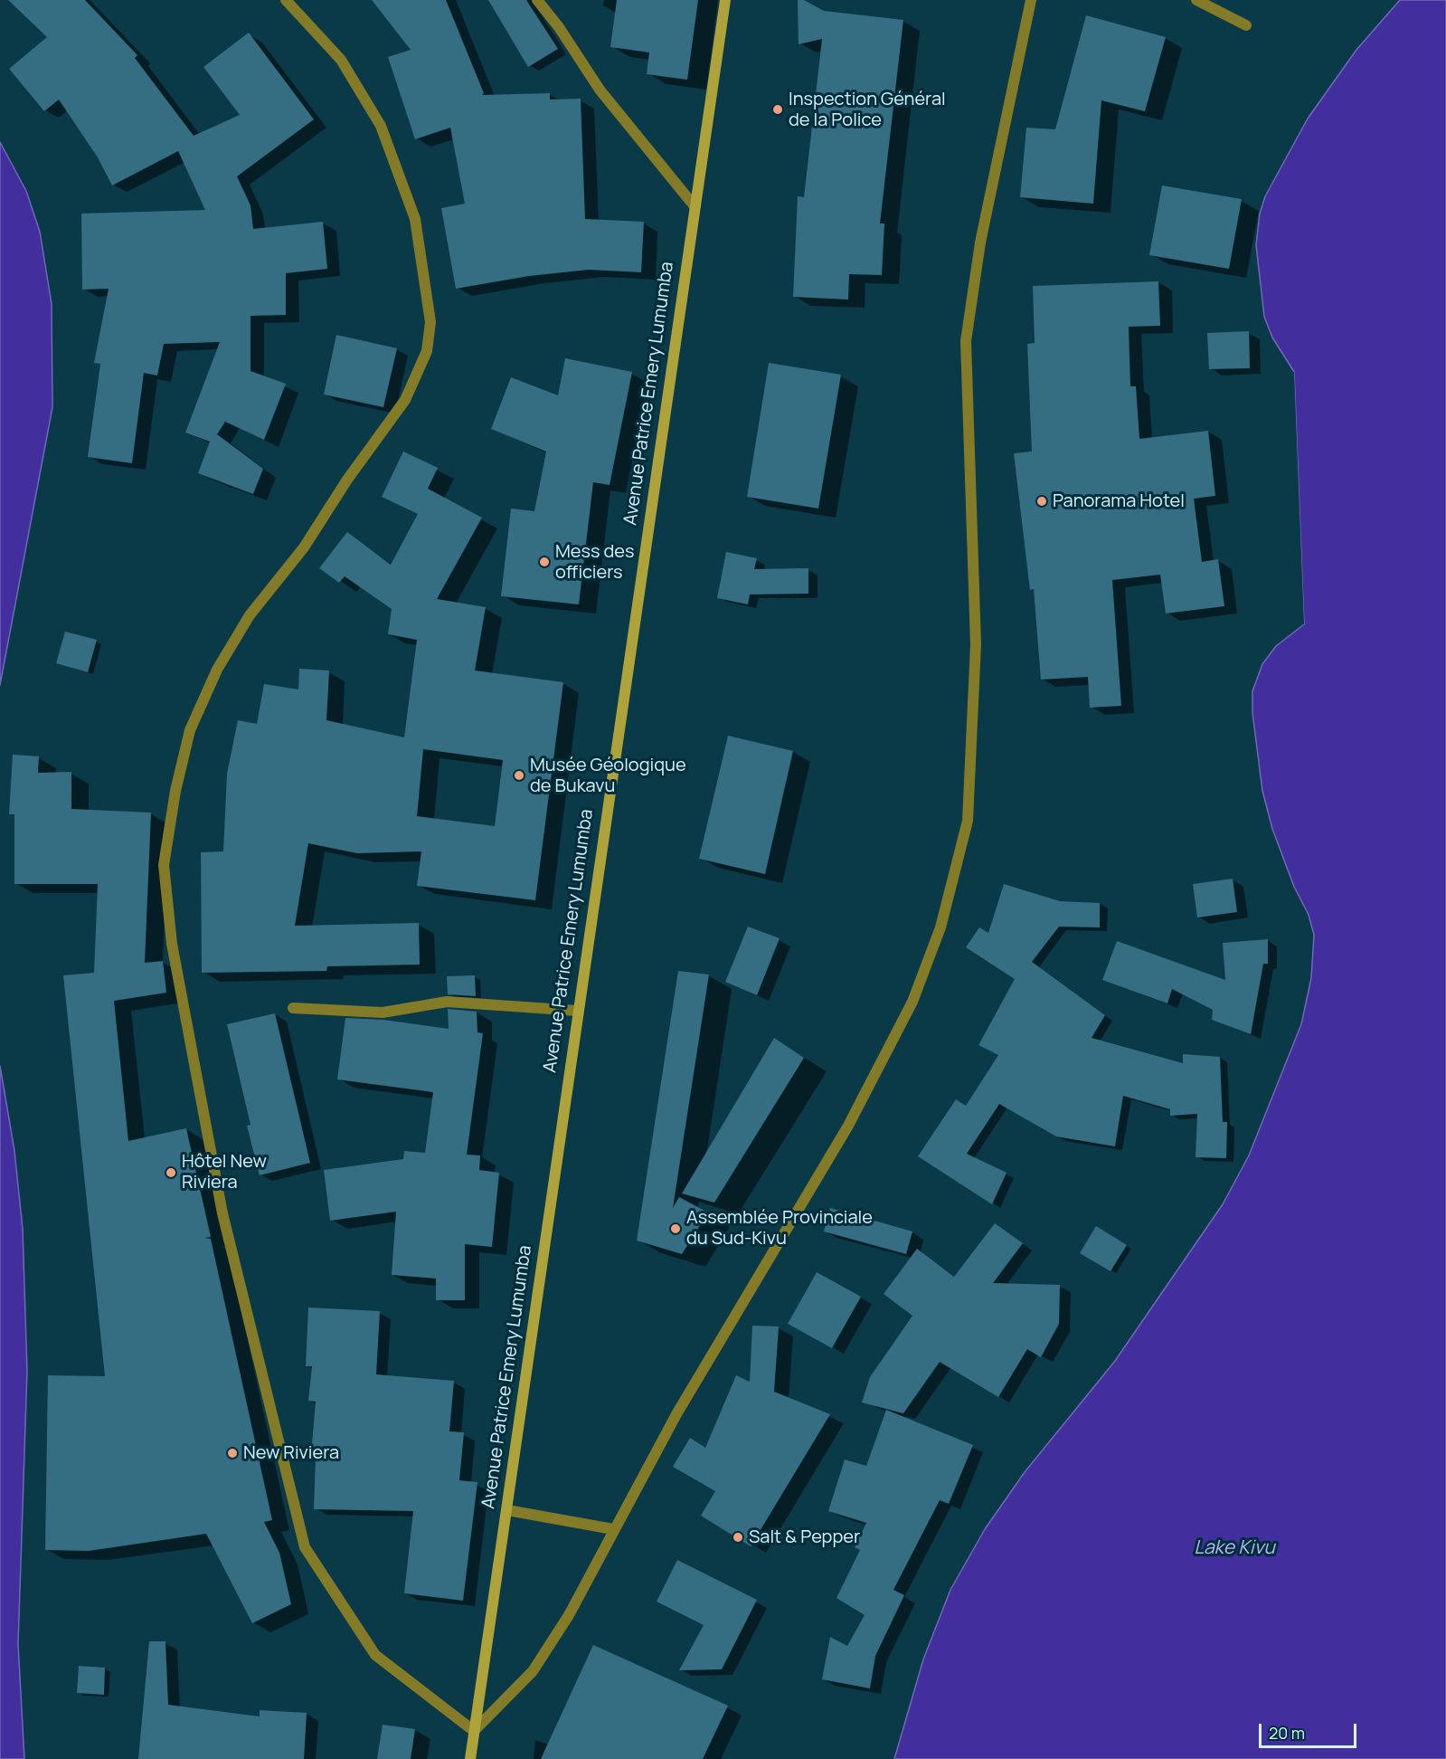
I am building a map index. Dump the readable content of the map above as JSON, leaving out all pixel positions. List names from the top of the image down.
{
  "streets": {
    "street": ["Avenue Patrice Emery Lumumba"]
  },
  "water": ["Lake Kivu"],
  "places": [
    "Inspection Général de la Police",
    "Panorama Hotel",
    "Mess des officiers",
    "Musée Géologique de Bukavu",
    "Hôtel New Riviera",
    "Assemblée Provinciale du Sud-Kivu",
    "New Riviera",
    "Salt & Pepper"
  ],
  "scale_bar": "20 m"
}
